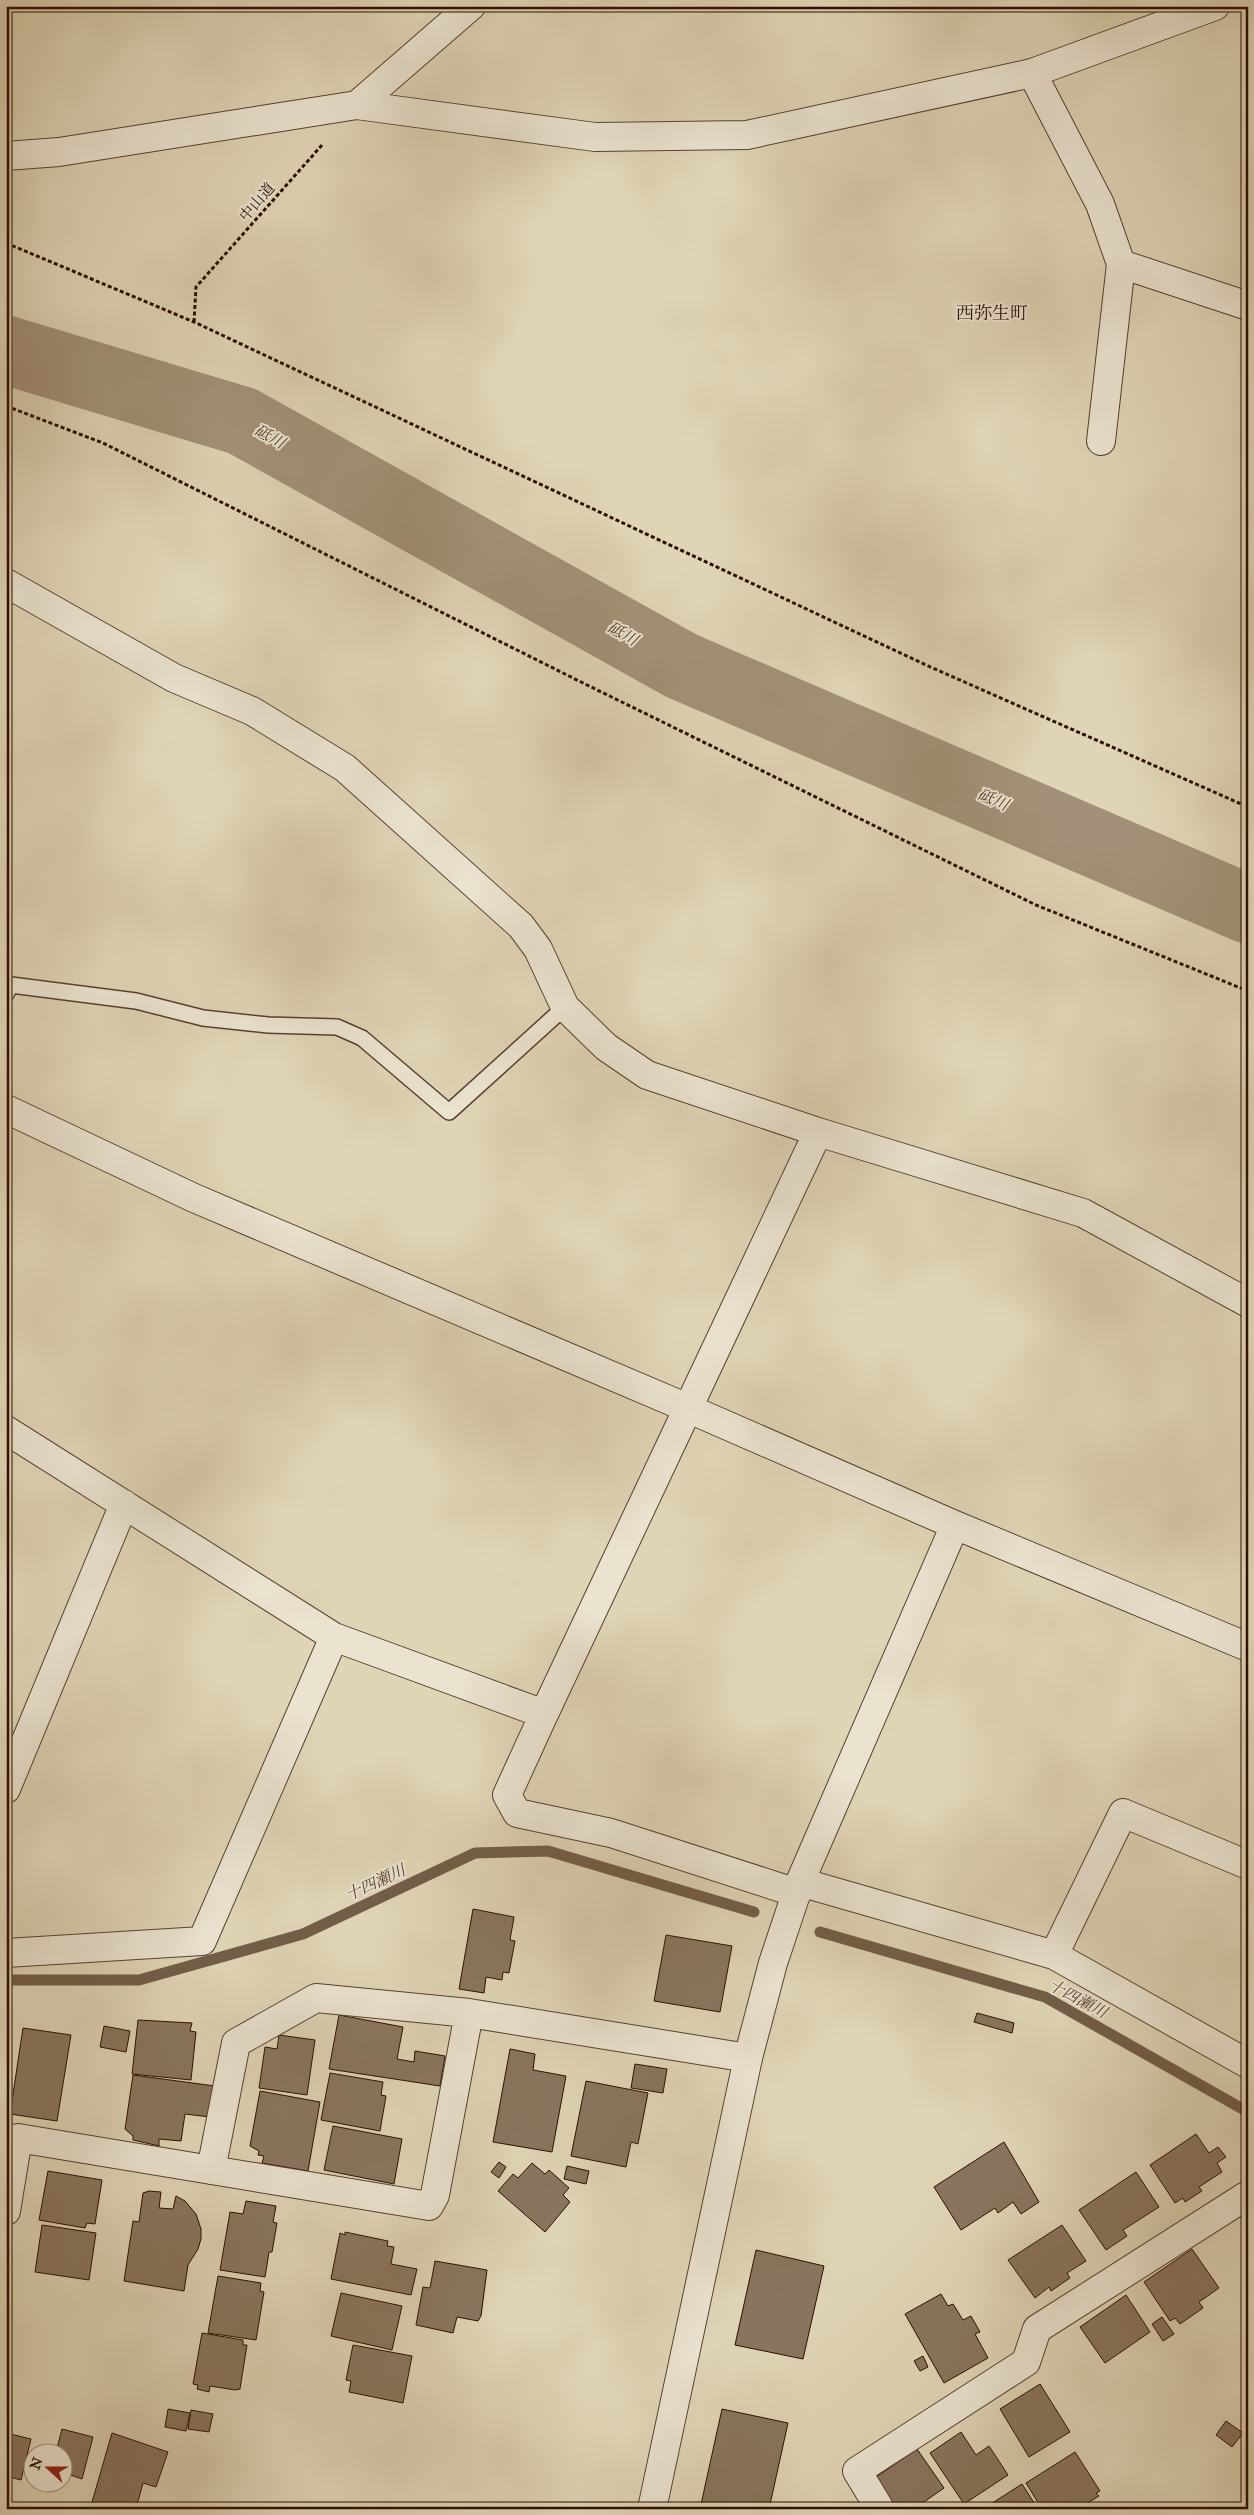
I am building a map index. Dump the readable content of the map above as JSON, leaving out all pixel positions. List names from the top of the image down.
{
  "streets": {
    "path": ["中山道"]
  },
  "districts": ["西弥生町"],
  "water": ["砥川", "十四瀬川"],
  "north": "left"
}
